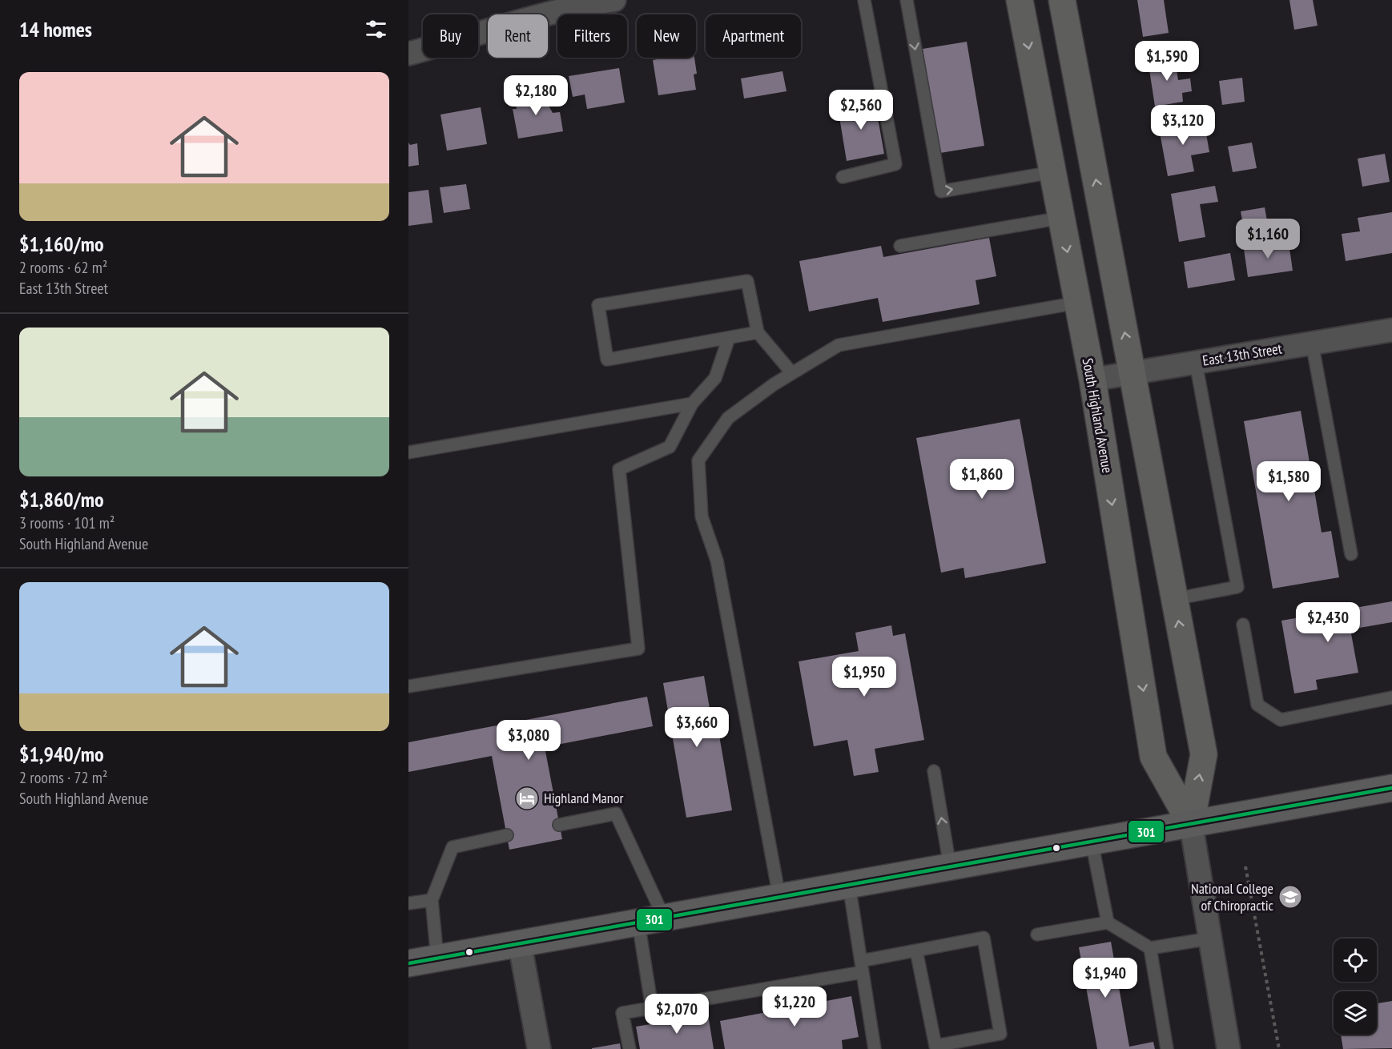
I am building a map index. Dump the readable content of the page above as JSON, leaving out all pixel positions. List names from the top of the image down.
{
  "streets": {
    "main road": ["South Highland Avenue"],
    "street": ["East 13th Street"]
  },
  "crossings": [
    ["East 13th Street", "South Highland Avenue"]
  ],
  "places": {
    "hotel": ["Highland Manor"],
    "school or university": ["National College of Chiropractic"]
  },
  "lines": ["transit line 301"],
  "page": {
    "heading": "14 homes",
    "chip": [
      "Buy",
      "Rent",
      "Filters",
      "New",
      "Apartment"
    ],
    "price": [
      "$1,590",
      "$2,180",
      "$2,560",
      "$3,120",
      "$1,160",
      "$1,860",
      "$1,580",
      "$2,430",
      "$1,950",
      "$3,660",
      "$3,080",
      "$1,940",
      "$1,220",
      "$2,070"
    ],
    "list": [
      {
        "name": "$1,160/mo",
        "note": "2 rooms · 62 m² · East 13th Street"
      },
      {
        "name": "$1,860/mo",
        "note": "3 rooms · 101 m² · South Highland Avenue"
      },
      {
        "name": "$1,940/mo",
        "note": "2 rooms · 72 m² · South Highland Avenue"
      }
    ]
  }
}
